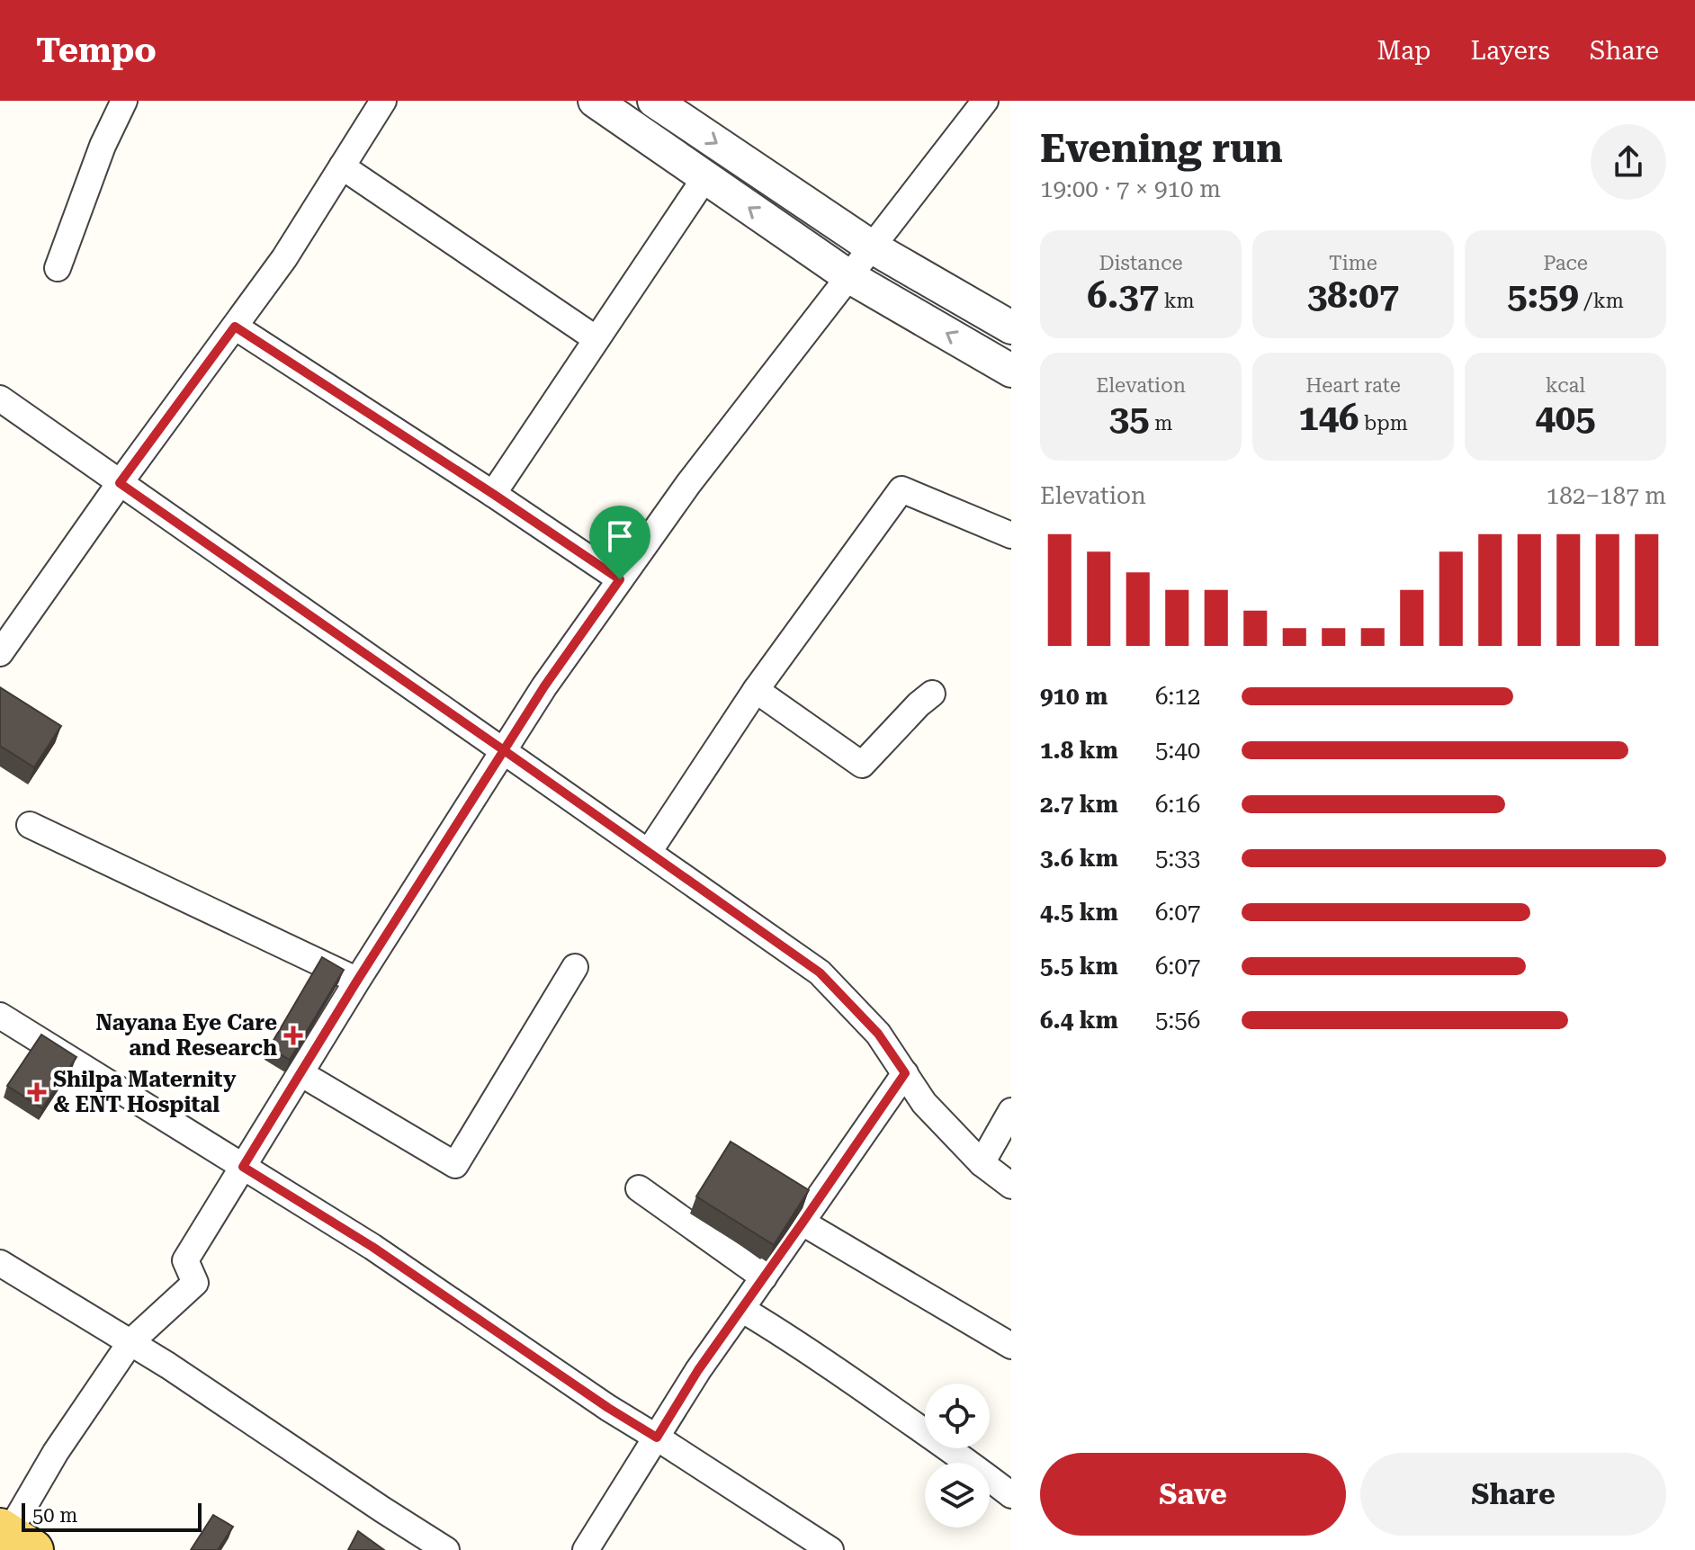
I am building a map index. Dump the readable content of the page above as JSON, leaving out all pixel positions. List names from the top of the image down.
{
  "places": {
    "health": ["Nayana Eye Care and Research", "Shilpa Maternity & ENT Hospital"]
  },
  "scale_bar": "50 m",
  "page": {
    "header": "Tempo",
    "nav": ["Map", "Layers", "Share"],
    "heading": ["Evening run", "19:00 · 7 × 910 m"],
    "stats": [
      ["Distance", "6.37 km"],
      ["Time", "38:07"],
      ["Pace", "5:59 /km"],
      ["Elevation", "35 m"],
      ["Heart rate", "146 bpm"],
      ["kcal", "405"]
    ],
    "chart": ["Elevation", "182–187 m"],
    "list": [
      {
        "name": "910 m",
        "note": "6:12"
      },
      {
        "name": "1.8 km",
        "note": "5:40"
      },
      {
        "name": "2.7 km",
        "note": "6:16"
      },
      {
        "name": "3.6 km",
        "note": "5:33"
      },
      {
        "name": "4.5 km",
        "note": "6:07"
      },
      {
        "name": "5.5 km",
        "note": "6:07"
      },
      {
        "name": "6.4 km",
        "note": "5:56"
      }
    ],
    "buttons": ["Save", "Share"],
    "scale": "50 m"
  }
}
